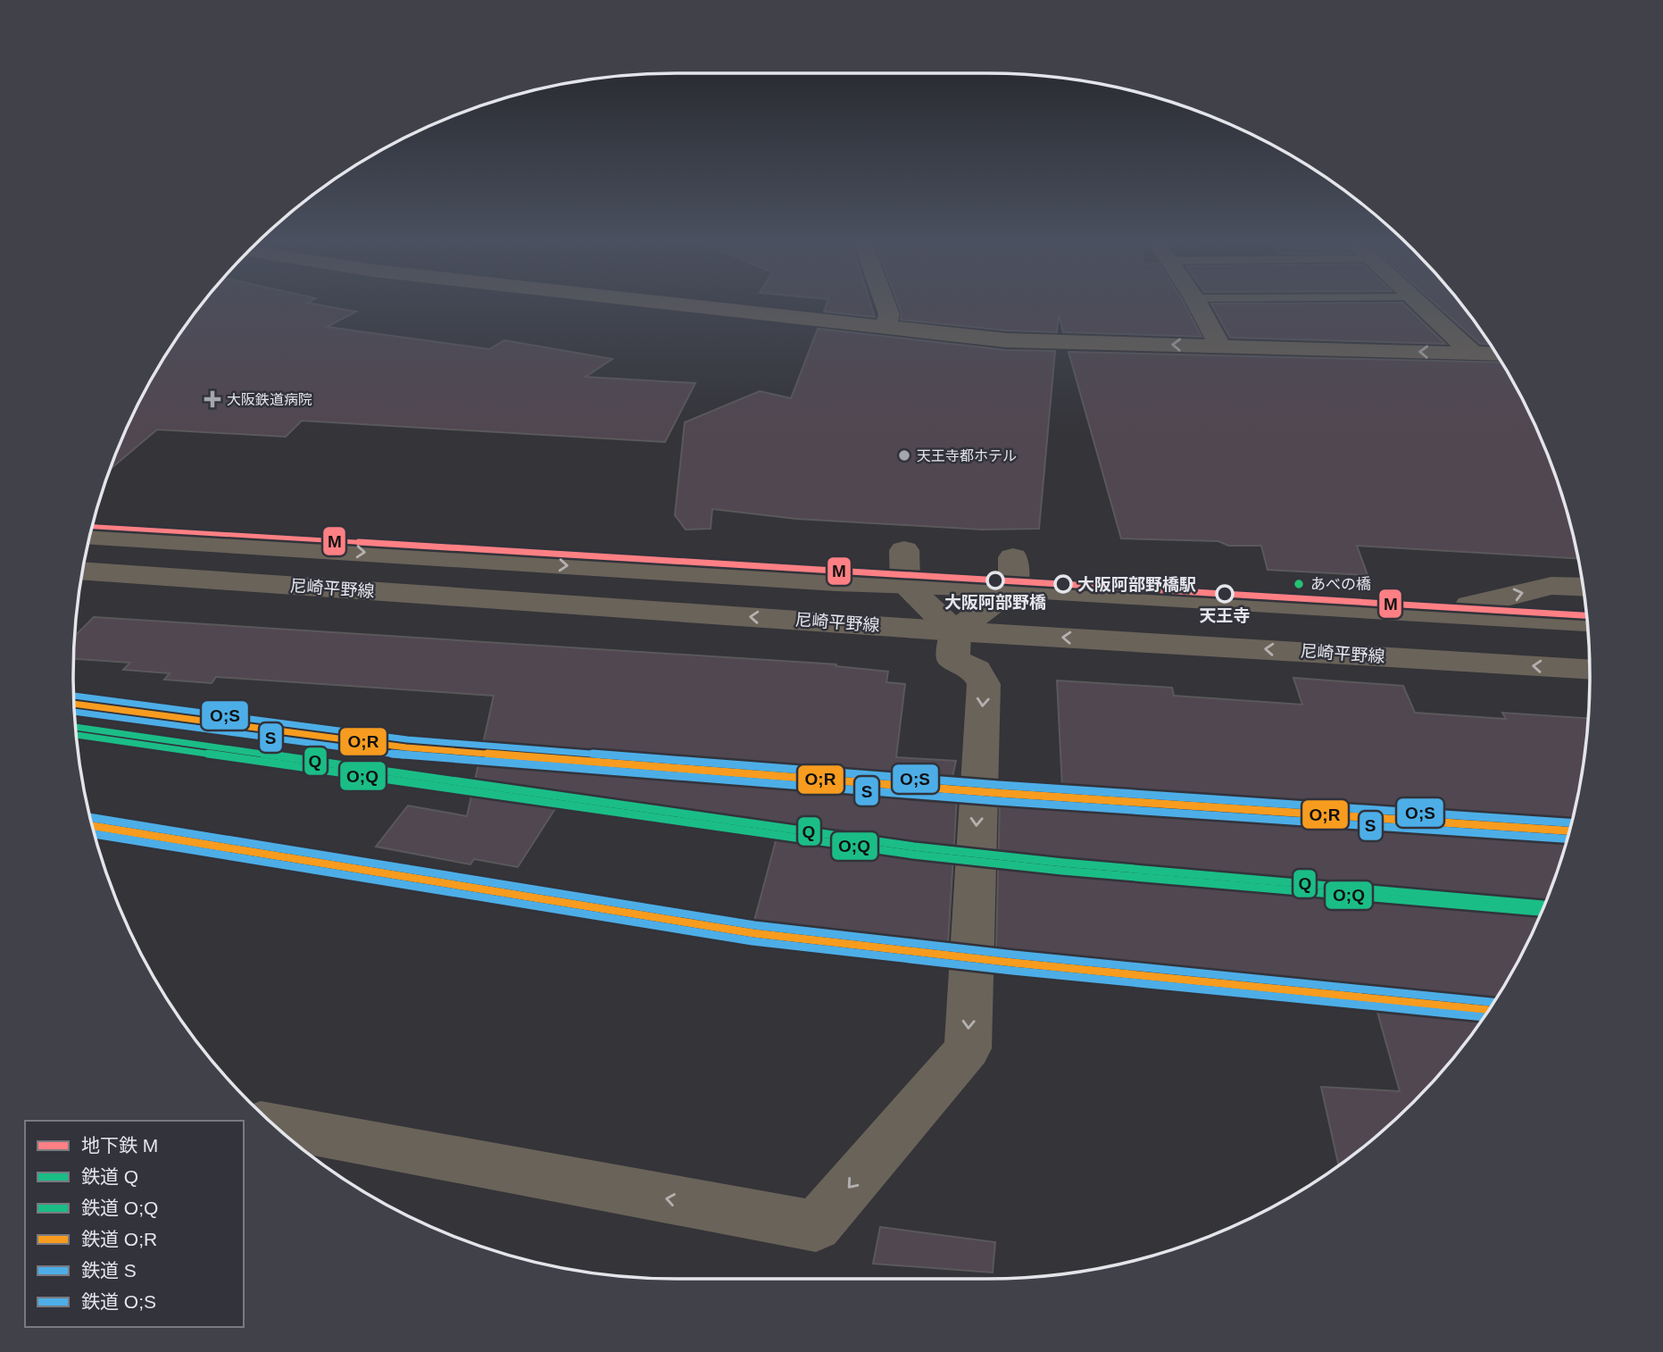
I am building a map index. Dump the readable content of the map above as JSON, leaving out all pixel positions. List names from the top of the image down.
{
  "streets": {
    "street": ["尼崎平野線"]
  },
  "places": {
    "health": ["大阪鉄道病院"],
    "other": [
      "天王寺都ホテル",
      "大阪阿部野橋",
      "大阪阿部野橋駅",
      "あべの橋",
      "天王寺"
    ]
  },
  "lines": [
    "metro line M",
    "rail line O;S",
    "rail line O;R",
    "rail line S",
    "rail line Q",
    "rail line O;Q"
  ],
  "legend": [
    "地下鉄 M",
    "鉄道 Q",
    "鉄道 O;Q",
    "鉄道 O;R",
    "鉄道 S",
    "鉄道 O;S"
  ]
}
